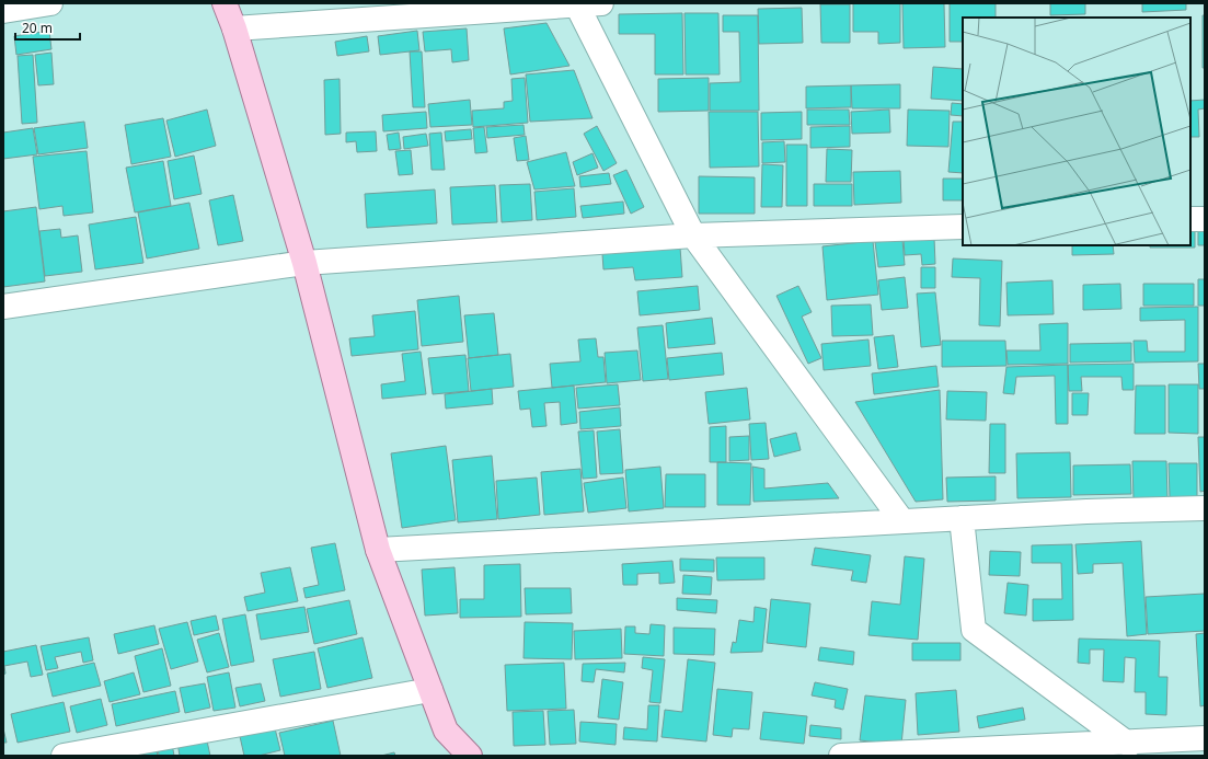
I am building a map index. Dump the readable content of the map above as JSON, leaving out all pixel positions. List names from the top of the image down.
{
  "scale_bar": "20 m"
}
